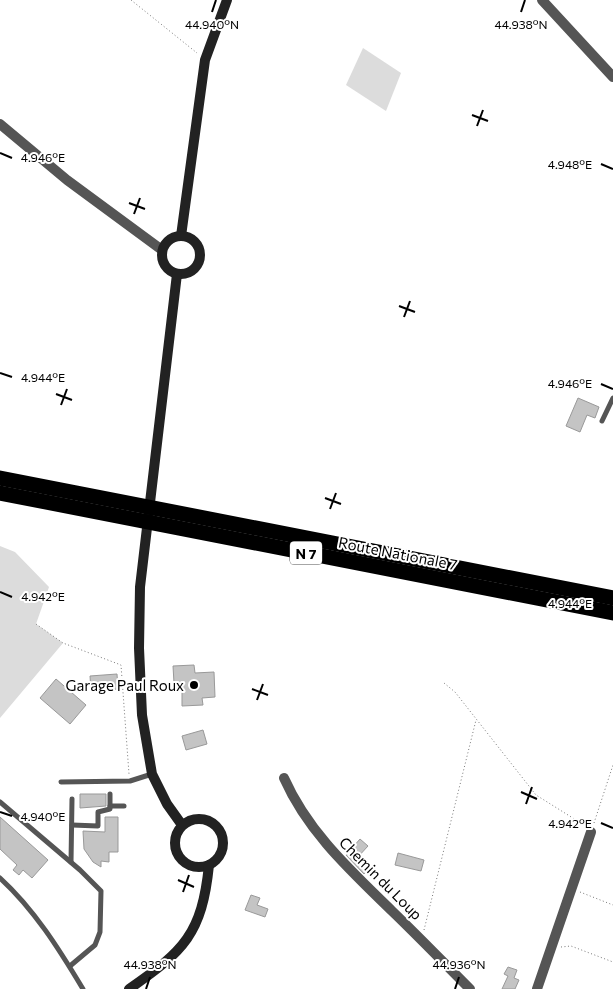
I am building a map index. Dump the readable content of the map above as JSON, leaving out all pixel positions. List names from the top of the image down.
{
  "streets": {
    "highway": ["N 7", "Route Nationale 7"],
    "street": ["Chemin du Loup"]
  },
  "places": ["Garage Paul Roux"],
  "coordinates": [
    "44.940°N",
    "44.938°N",
    "4.946°E",
    "4.948°E",
    "4.944°E",
    "4.942°E",
    "4.940°E",
    "44.936°N"
  ]
}
